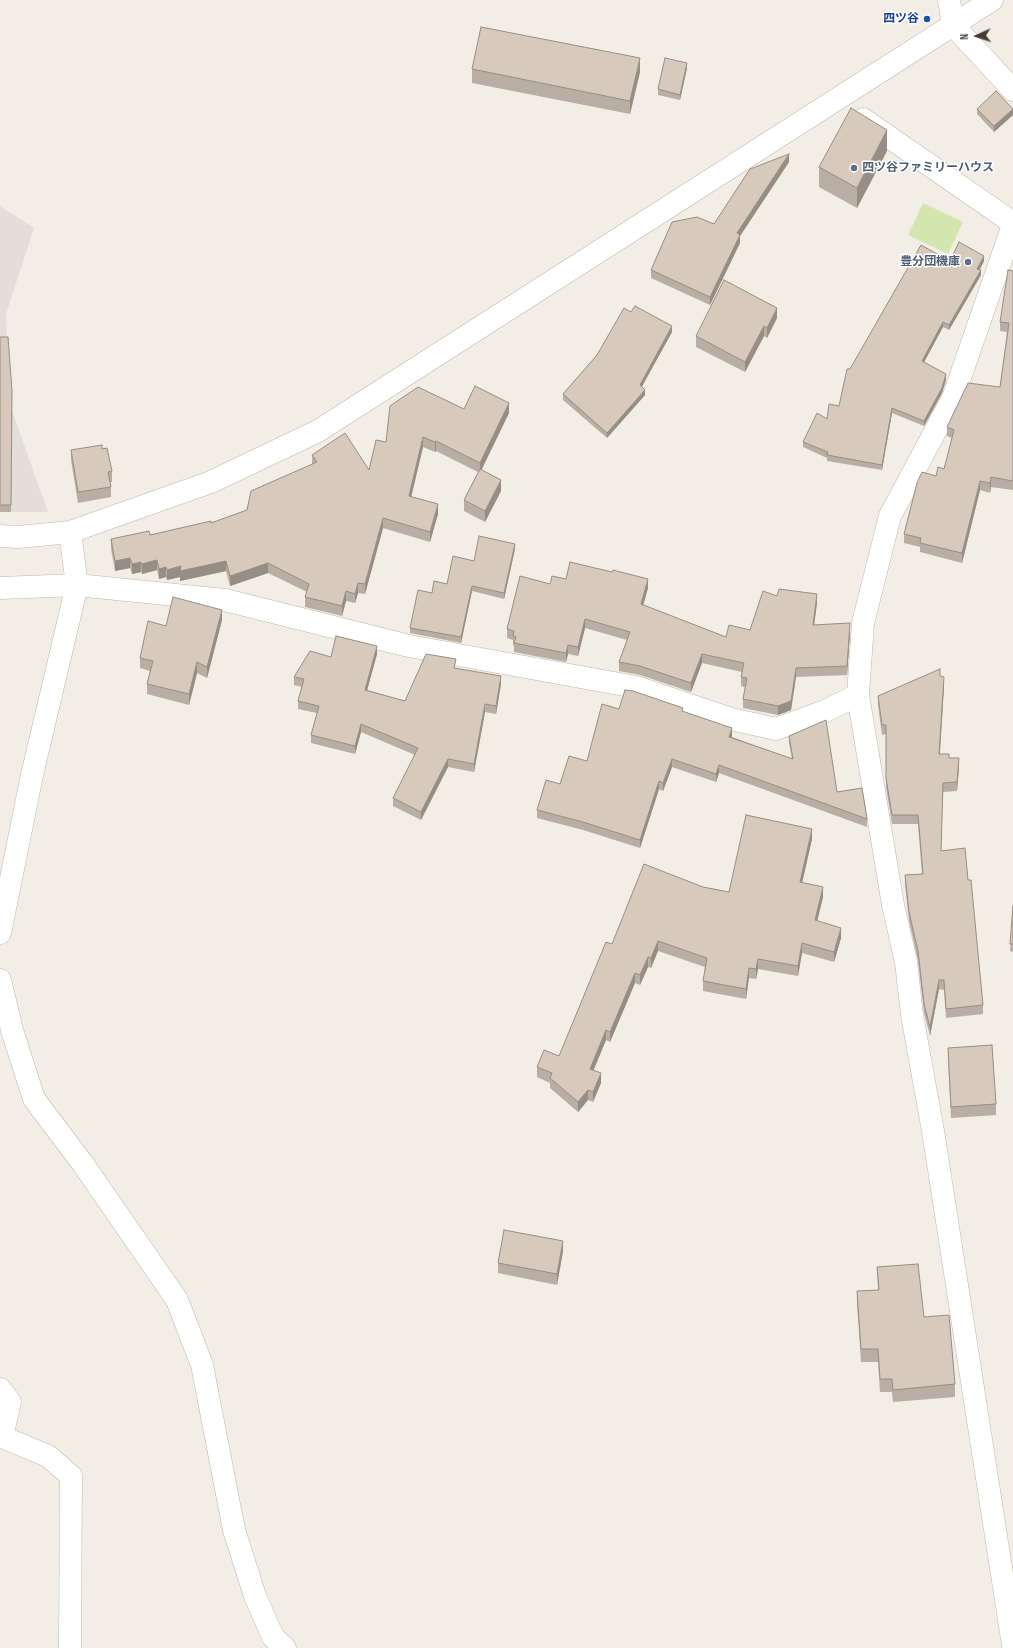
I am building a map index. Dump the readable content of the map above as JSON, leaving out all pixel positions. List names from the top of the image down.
{
  "places": ["四ツ谷", "四ツ谷ファミリーハウス", "豊分団機庫"],
  "north": "left"
}
